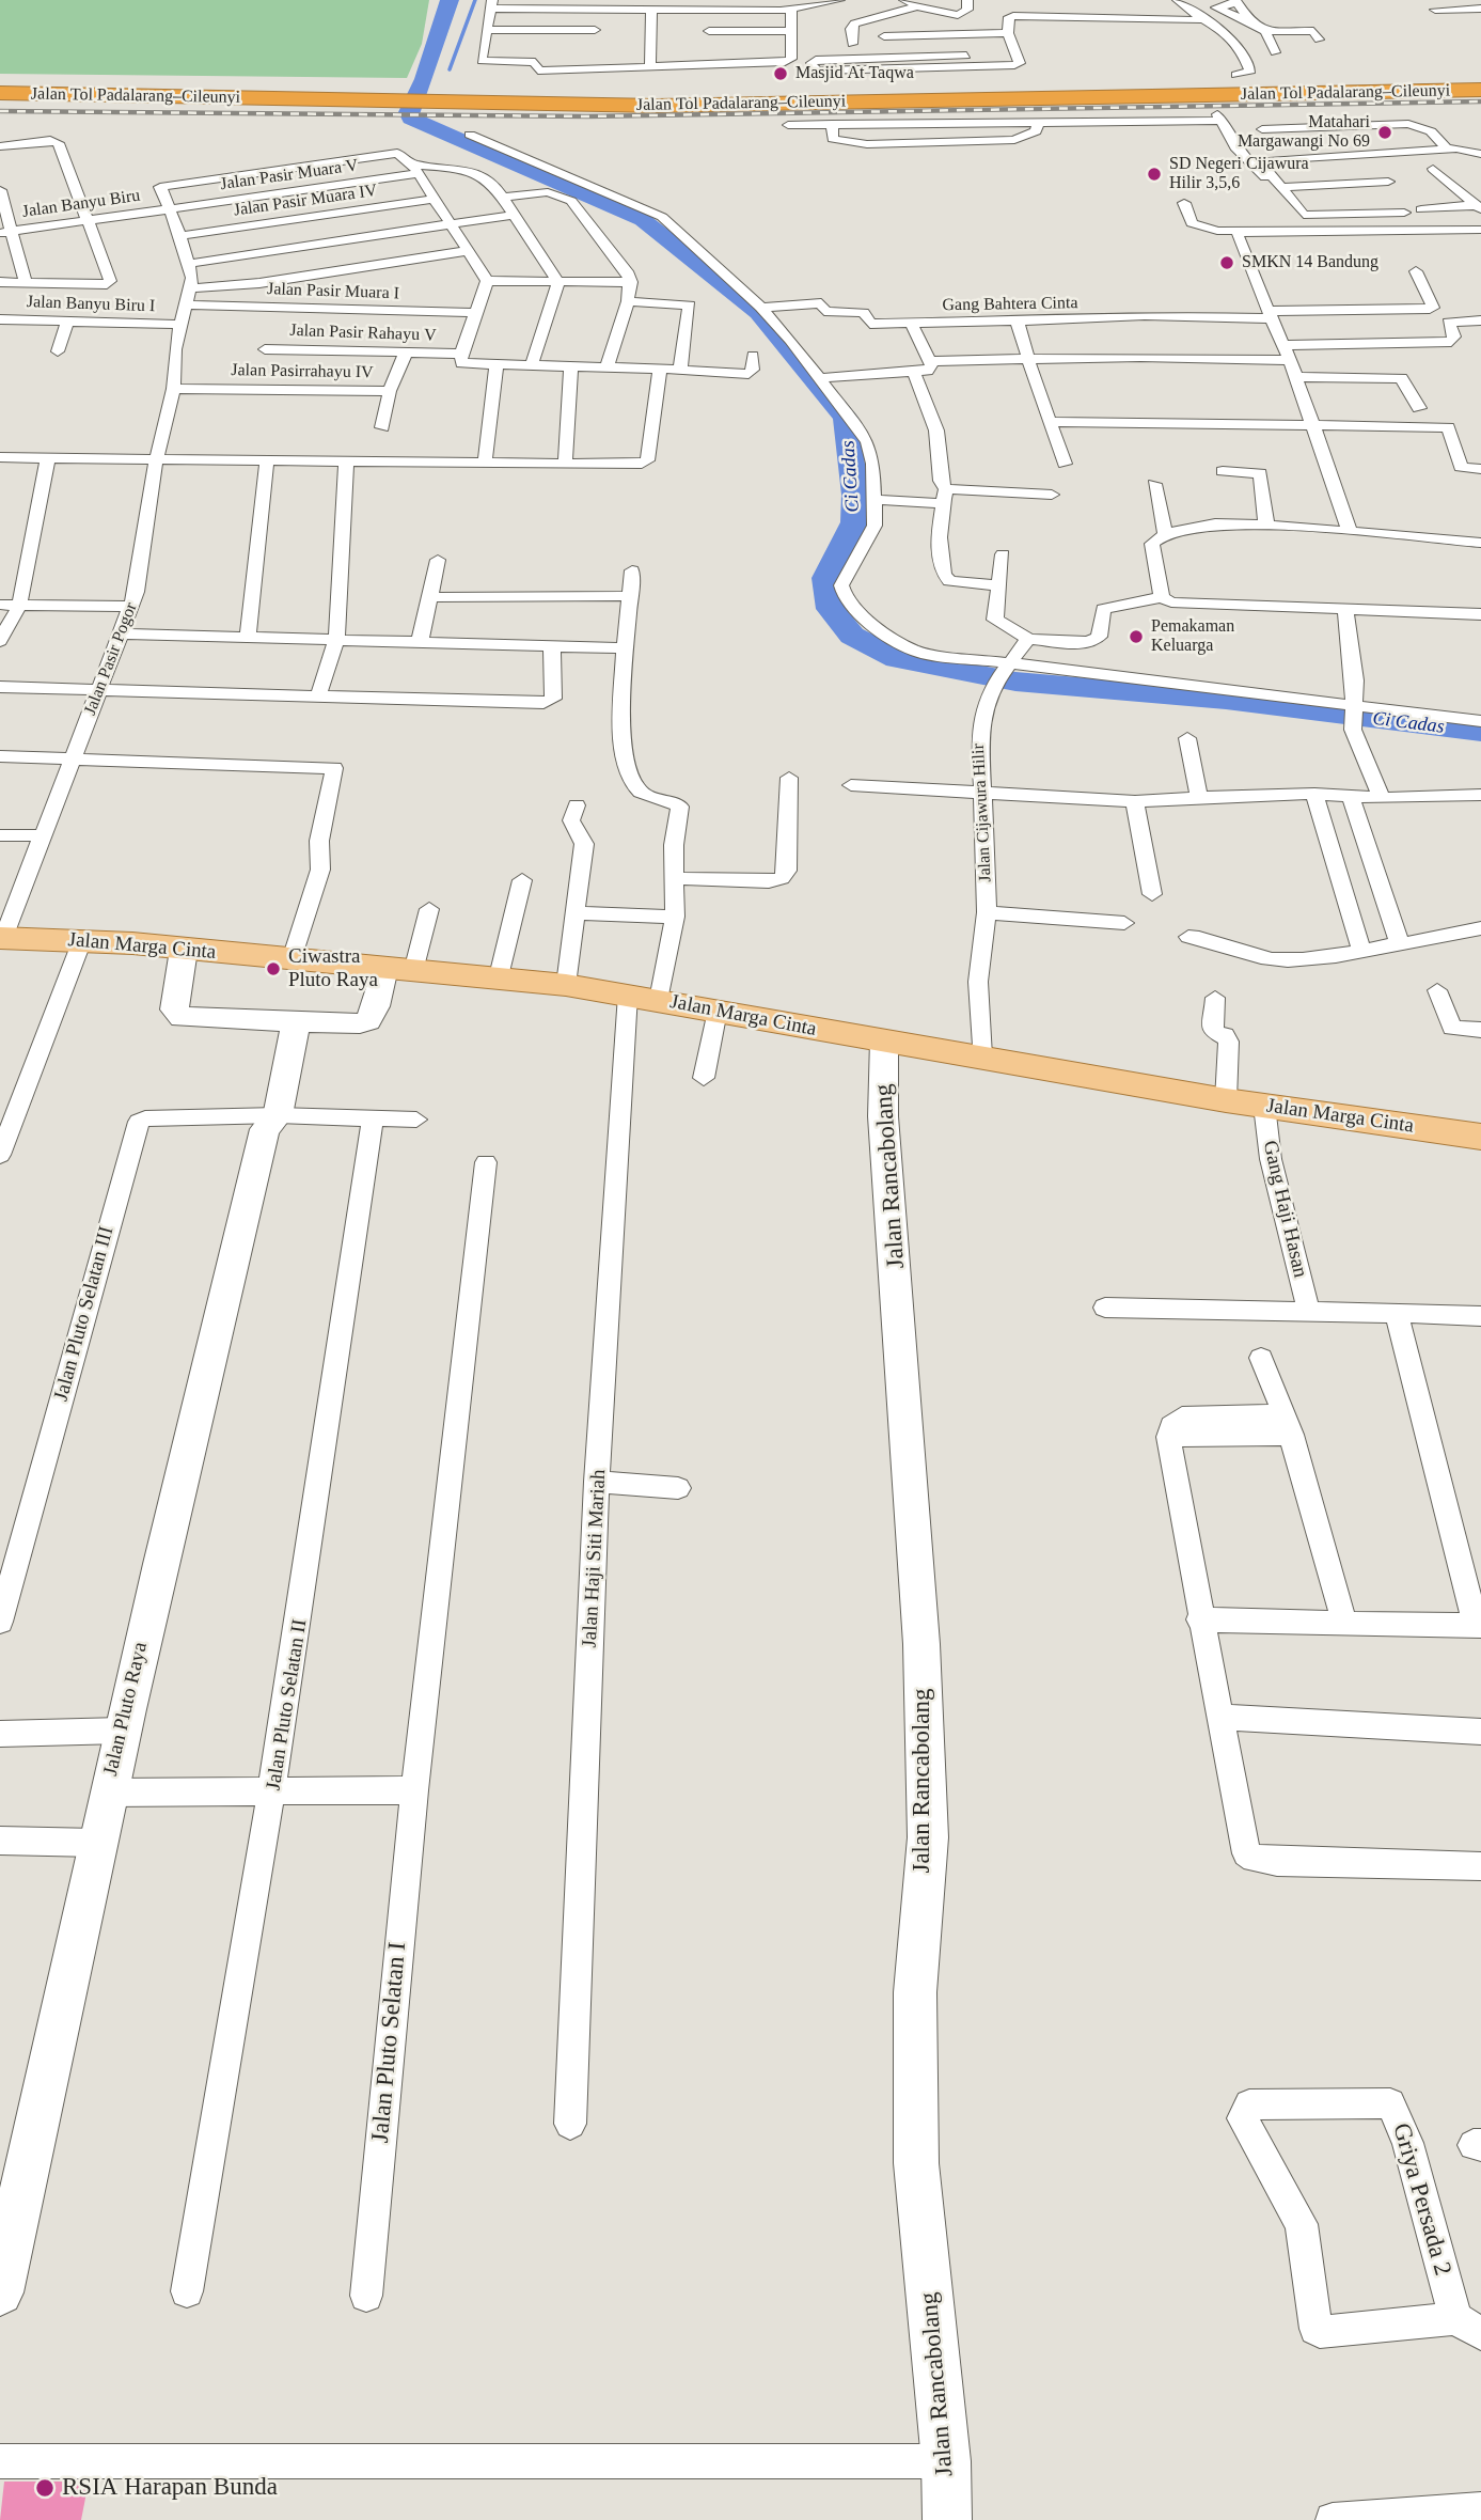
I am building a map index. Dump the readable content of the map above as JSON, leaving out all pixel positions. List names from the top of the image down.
{
  "streets": {
    "highway": ["Jalan Tol Padalarang–Cileunyi"],
    "main road": ["Jalan Marga Cinta"],
    "street": [
      "Jalan Pasir Muara V",
      "Jalan Pasir Muara IV",
      "Jalan Banyu Biru",
      "Jalan Pasir Muara I",
      "Jalan Banyu Biru I",
      "Gang Bahtera Cinta",
      "Jalan Pasir Rahayu V",
      "Jalan Pasirrahayu IV",
      "Jalan Pasir Pogor",
      "Jalan Cijawura Hilir",
      "Jalan Rancabolang",
      "Gang Haji Hasan",
      "Jalan Pluto Selatan III",
      "Jalan Haji Siti Mariah",
      "Jalan Pluto Selatan II",
      "Jalan Pluto Raya",
      "Jalan Pluto Selatan I",
      "Griya Persada 2"
    ]
  },
  "crossings": [
    ["Jalan Pasir Muara V", "Jalan Banyu Biru"],
    ["Jalan Pasir Muara V", "Jalan Pasir Pogor"],
    ["Jalan Pasir Muara IV", "Jalan Pasir Pogor"],
    ["Jalan Banyu Biru", "Jalan Pasir Pogor"],
    ["Jalan Pasir Muara I", "Jalan Pasir Pogor"],
    ["Jalan Banyu Biru I", "Jalan Pasir Pogor"],
    ["Jalan Pasir Rahayu V", "Jalan Pasirrahayu IV"],
    ["Jalan Pasirrahayu IV", "Jalan Pasir Pogor"],
    ["Jalan Pasir Pogor", "Jalan Marga Cinta"],
    ["Jalan Cijawura Hilir", "Jalan Marga Cinta"],
    ["Jalan Marga Cinta", "Jalan Rancabolang"],
    ["Jalan Marga Cinta", "Gang Haji Hasan"],
    ["Jalan Marga Cinta", "Jalan Haji Siti Mariah"],
    ["Jalan Pluto Selatan III", "Jalan Pluto Raya"]
  ],
  "water": ["Ci Cadas"],
  "places": [
    "Masjid At Taqwa",
    "Matahari Margawangi No 69",
    "SD Negeri Cijawura Hilir 3,5,6",
    "SMKN 14 Bandung",
    "Pemakaman Keluarga",
    "Ciwastra Pluto Raya",
    "RSIA Harapan Bunda"
  ]
}
